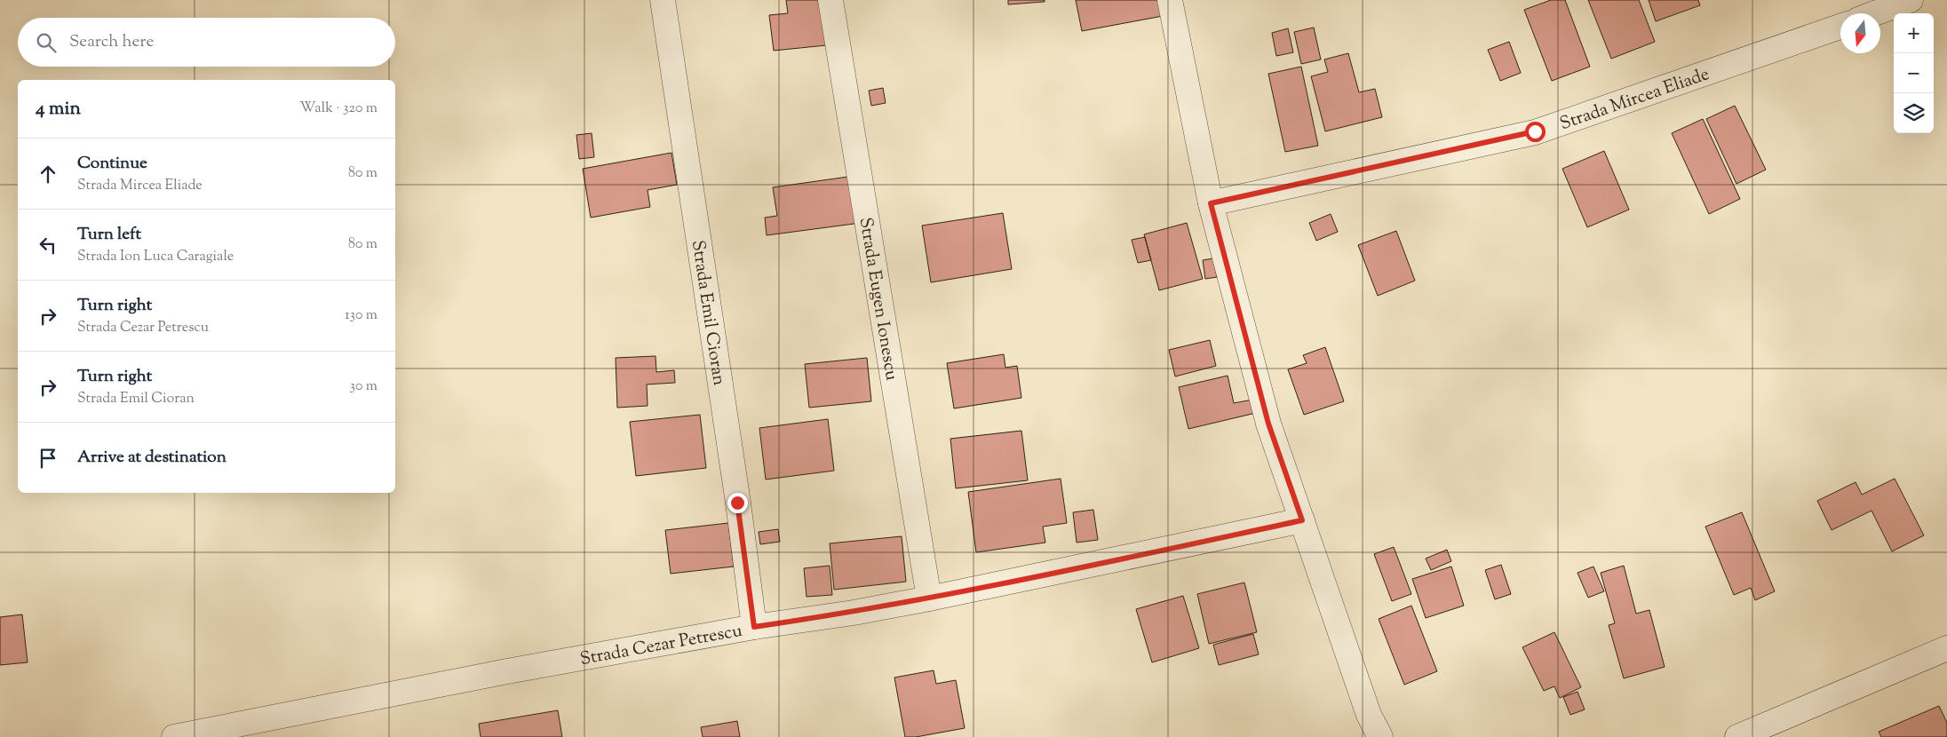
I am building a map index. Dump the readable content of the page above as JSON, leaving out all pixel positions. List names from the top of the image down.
{
  "streets": {
    "street": [
      "Strada Mircea Eliade",
      "Strada Eugen Ionescu",
      "Strada Emil Cioran",
      "Strada Cezar Petrescu"
    ]
  },
  "crossings": [
    ["Strada Eugen Ionescu", "Strada Cezar Petrescu"],
    ["Strada Emil Cioran", "Strada Cezar Petrescu"]
  ],
  "north": "bottom",
  "page": {
    "map_buttons": ["+", "−"],
    "search": "Search here",
    "heading": ["4 min", "Walk · 320 m"],
    "list": [
      ["Continue", "Strada Mircea Eliade", "80 m"],
      ["Turn left", "Strada Ion Luca Caragiale", "80 m"],
      ["Turn right", "Strada Cezar Petrescu", "130 m"],
      ["Turn right", "Strada Emil Cioran", "30 m"],
      "Arrive at destination"
    ]
  }
}
